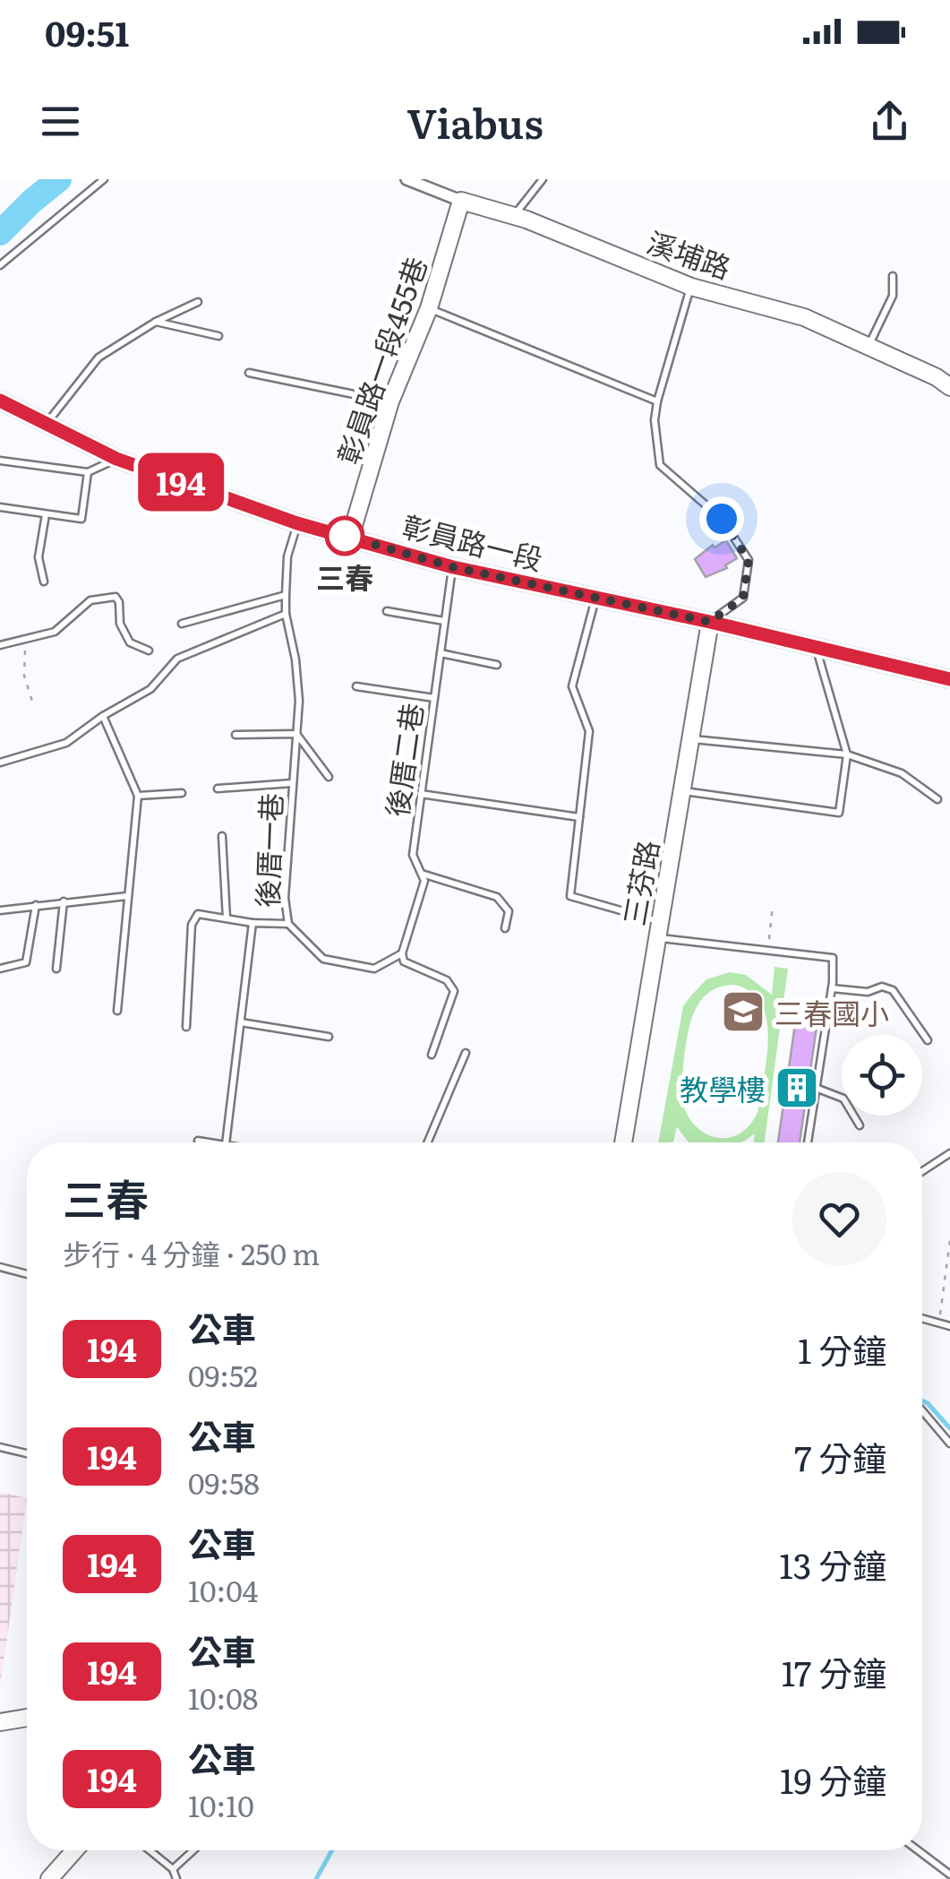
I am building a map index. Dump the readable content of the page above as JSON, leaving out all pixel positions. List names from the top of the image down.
{
  "streets": {
    "street": [
      "溪埔路",
      "彰員路一段455巷",
      "彰員路一段",
      "三芬路"
    ],
    "lane": ["後厝二巷", "後厝一巷"]
  },
  "crossings": [
    ["溪埔路", "彰員路一段455巷"],
    ["彰員路一段455巷", "彰員路一段"],
    ["彰員路一段", "後厝二巷"],
    ["彰員路一段", "後厝一巷"],
    ["彰員路一段", "三芬路"]
  ],
  "places": {
    "other": ["三春"],
    "school or university": ["三春國小"],
    "building": ["教學樓"]
  },
  "lines": ["bus line 194"],
  "page": {
    "status": "09:51",
    "header": "Viabus",
    "on_map": "194",
    "heading": ["三春", "步行 · 4 分鐘 · 250 m"],
    "list": [
      {
        "mark": "194",
        "name": "公車",
        "note": "09:52",
        "value": "1 分鐘"
      },
      {
        "mark": "194",
        "name": "公車",
        "note": "09:58",
        "value": "7 分鐘"
      },
      {
        "mark": "194",
        "name": "公車",
        "note": "10:04",
        "value": "13 分鐘"
      },
      {
        "mark": "194",
        "name": "公車",
        "note": "10:08",
        "value": "17 分鐘"
      },
      {
        "mark": "194",
        "name": "公車",
        "note": "10:10",
        "value": "19 分鐘"
      }
    ]
  }
}
